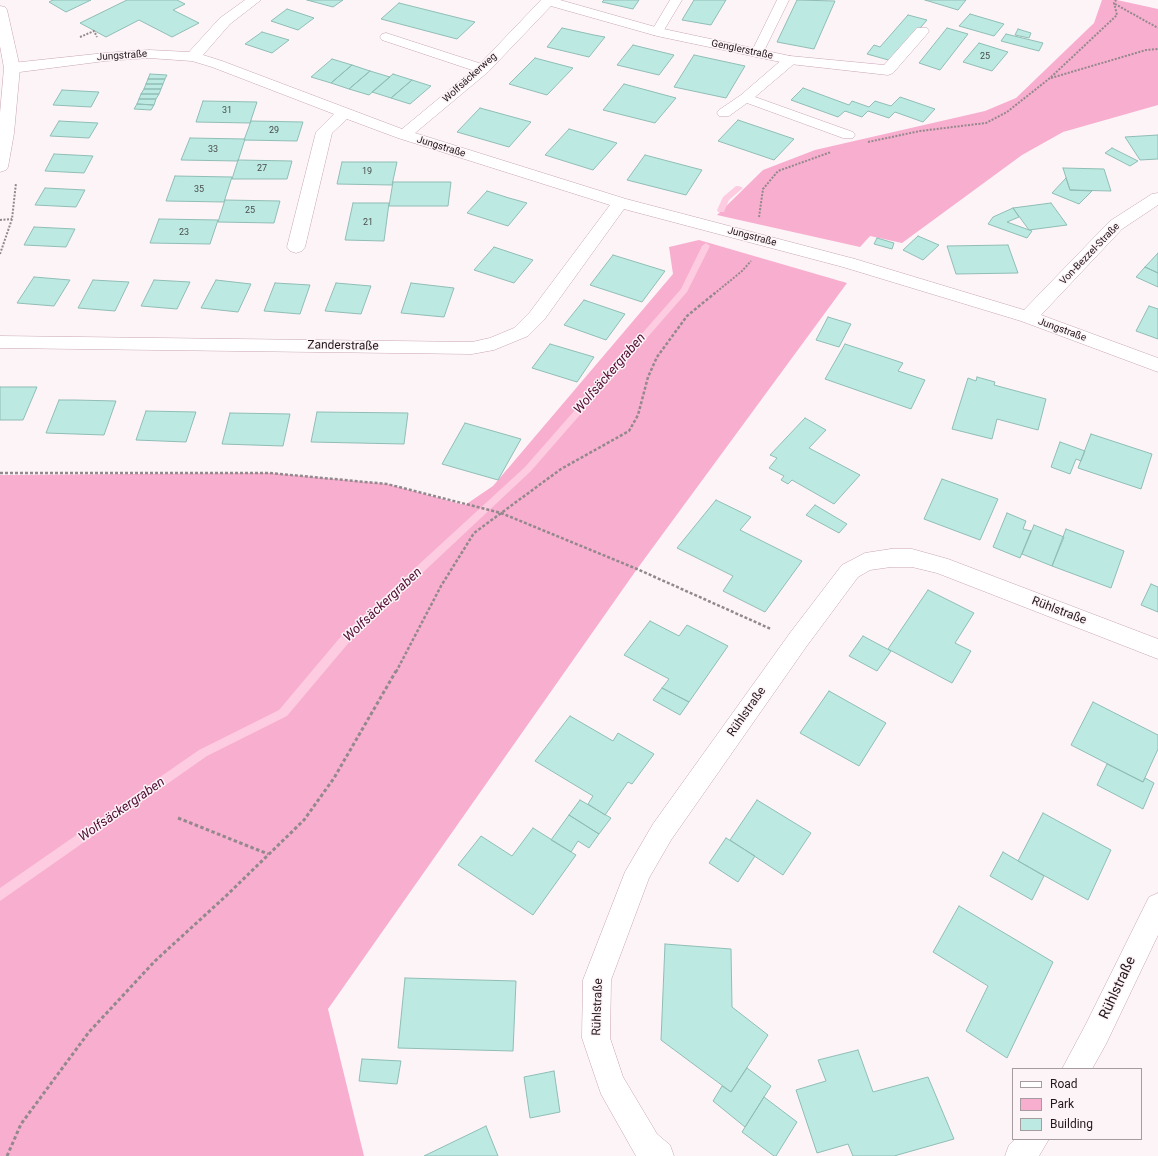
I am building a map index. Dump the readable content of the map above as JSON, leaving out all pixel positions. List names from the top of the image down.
{
  "streets": {
    "street": [
      "Genglerstraße",
      "Jungstraße",
      "Wolfsäckerweg",
      "Von-Bezzel-Straße",
      "Zanderstraße",
      "Rühlstraße"
    ]
  },
  "crossings": [
    ["Genglerstraße", "Wolfsäckerweg"],
    ["Jungstraße", "Wolfsäckerweg"],
    ["Jungstraße", "Von-Bezzel-Straße"],
    ["Jungstraße", "Zanderstraße"]
  ],
  "water": ["Wolfsäckergraben"],
  "house_numbers": [
    "25",
    "31",
    "29",
    "33",
    "27",
    "19",
    "35",
    "25",
    "21",
    "23"
  ],
  "legend": ["Road", "Park", "Building"]
}
